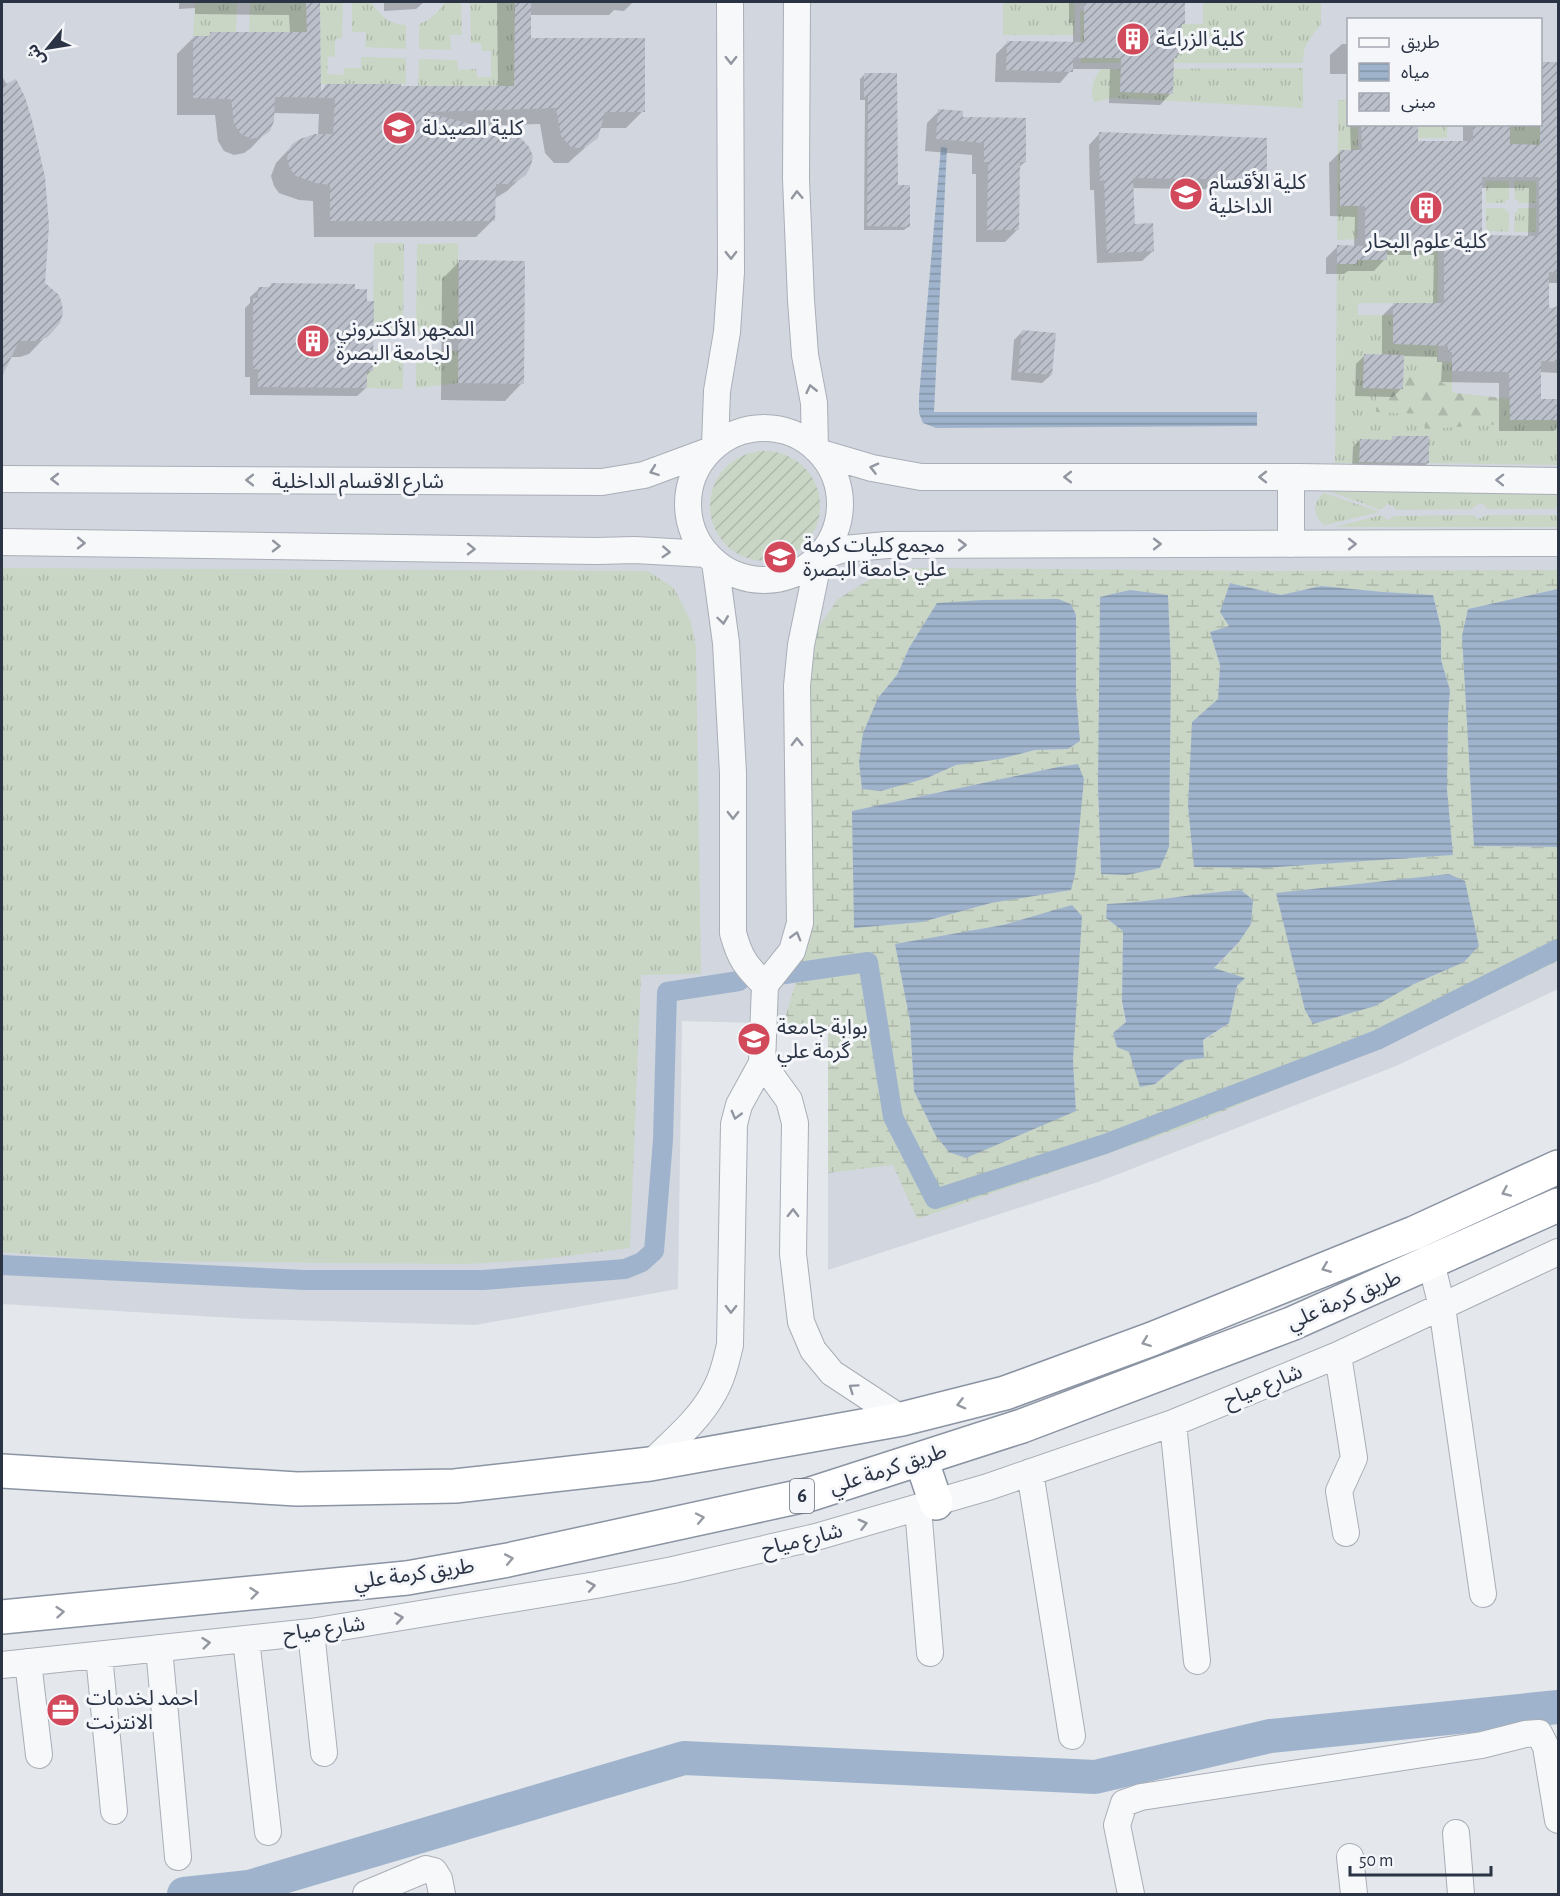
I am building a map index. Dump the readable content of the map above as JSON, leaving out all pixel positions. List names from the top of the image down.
{
  "streets": {
    "highway": ["طريق كرمة علي", "6"],
    "street": ["شارع الاقسام الداخلية", "شارع مياح"]
  },
  "one_way": ["شارع مياح"],
  "places": {
    "building": ["كلية الزراعة", "كلية علوم البحار", "المجهر الألكتروني لجامعة البصرة"],
    "school or university": [
      "كلية الصيدلة",
      "كلية الأقسام الداخلية",
      "مجمع كليات كرمة علي جامعة البصرة",
      "بوابة جامعة گرمة علي"
    ],
    "office": ["احمد لخدمات الانترنت"]
  },
  "legend": ["طريق", "مياه", "مبنى"],
  "scale_bar": "50 m",
  "north": "bottom left"
}
